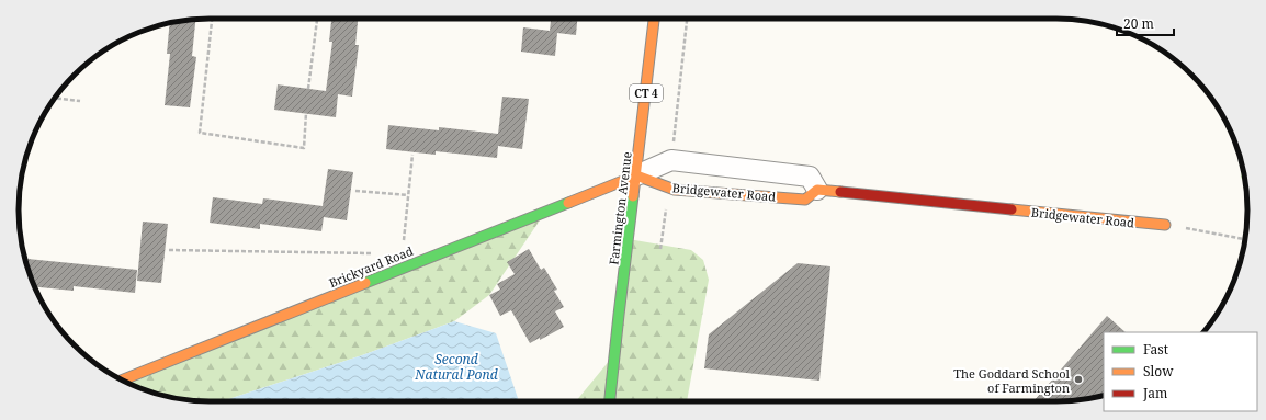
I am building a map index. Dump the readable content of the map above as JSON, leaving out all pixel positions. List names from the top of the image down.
{
  "streets": {
    "street": [
      "CT 4",
      "Bridgewater Road",
      "Farmington Avenue",
      "Brickyard Road"
    ]
  },
  "crossings": [
    ["Bridgewater Road", "Farmington Avenue"],
    ["Bridgewater Road", "Brickyard Road"],
    ["Farmington Avenue", "Brickyard Road"]
  ],
  "water": ["Second Natural Pond"],
  "places": ["The Goddard School of Farmington"],
  "legend": ["Fast", "Slow", "Jam"],
  "scale_bar": "20 m"
}
